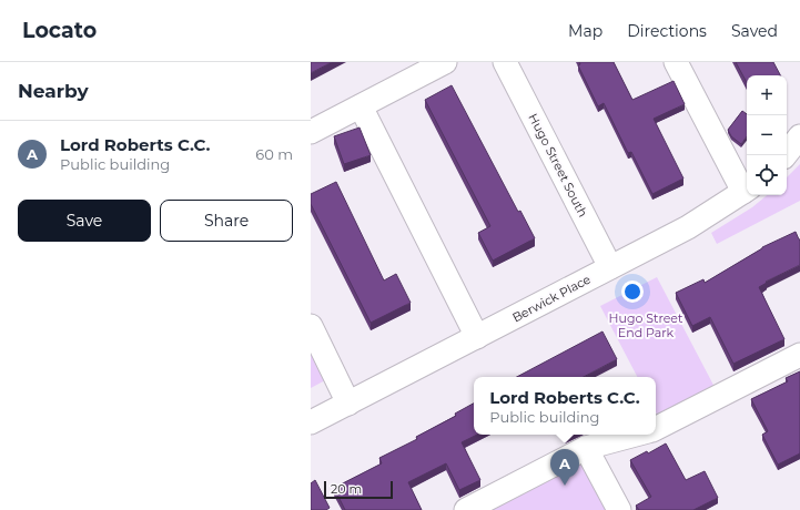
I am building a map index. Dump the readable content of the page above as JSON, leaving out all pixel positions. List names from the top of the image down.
{
  "streets": {
    "street": ["Hugo Street South", "Berwick Place"]
  },
  "crossings": [
    ["Hugo Street South", "Berwick Place"]
  ],
  "parks": ["Hugo Street End Park"],
  "scale_bar": "20 m",
  "page": {
    "header": "Locato",
    "nav": ["Map", "Directions", "Saved"],
    "heading": "Nearby",
    "map_buttons": ["+", "−"],
    "list": [
      {
        "mark": "A",
        "name": "Lord Roberts C.C.",
        "note": "Public building",
        "value": "60 m"
      }
    ],
    "buttons": ["Save", "Share"],
    "popup": ["Lord Roberts C.C.", "Public building"],
    "pins": "A",
    "scale": "20 m"
  }
}
